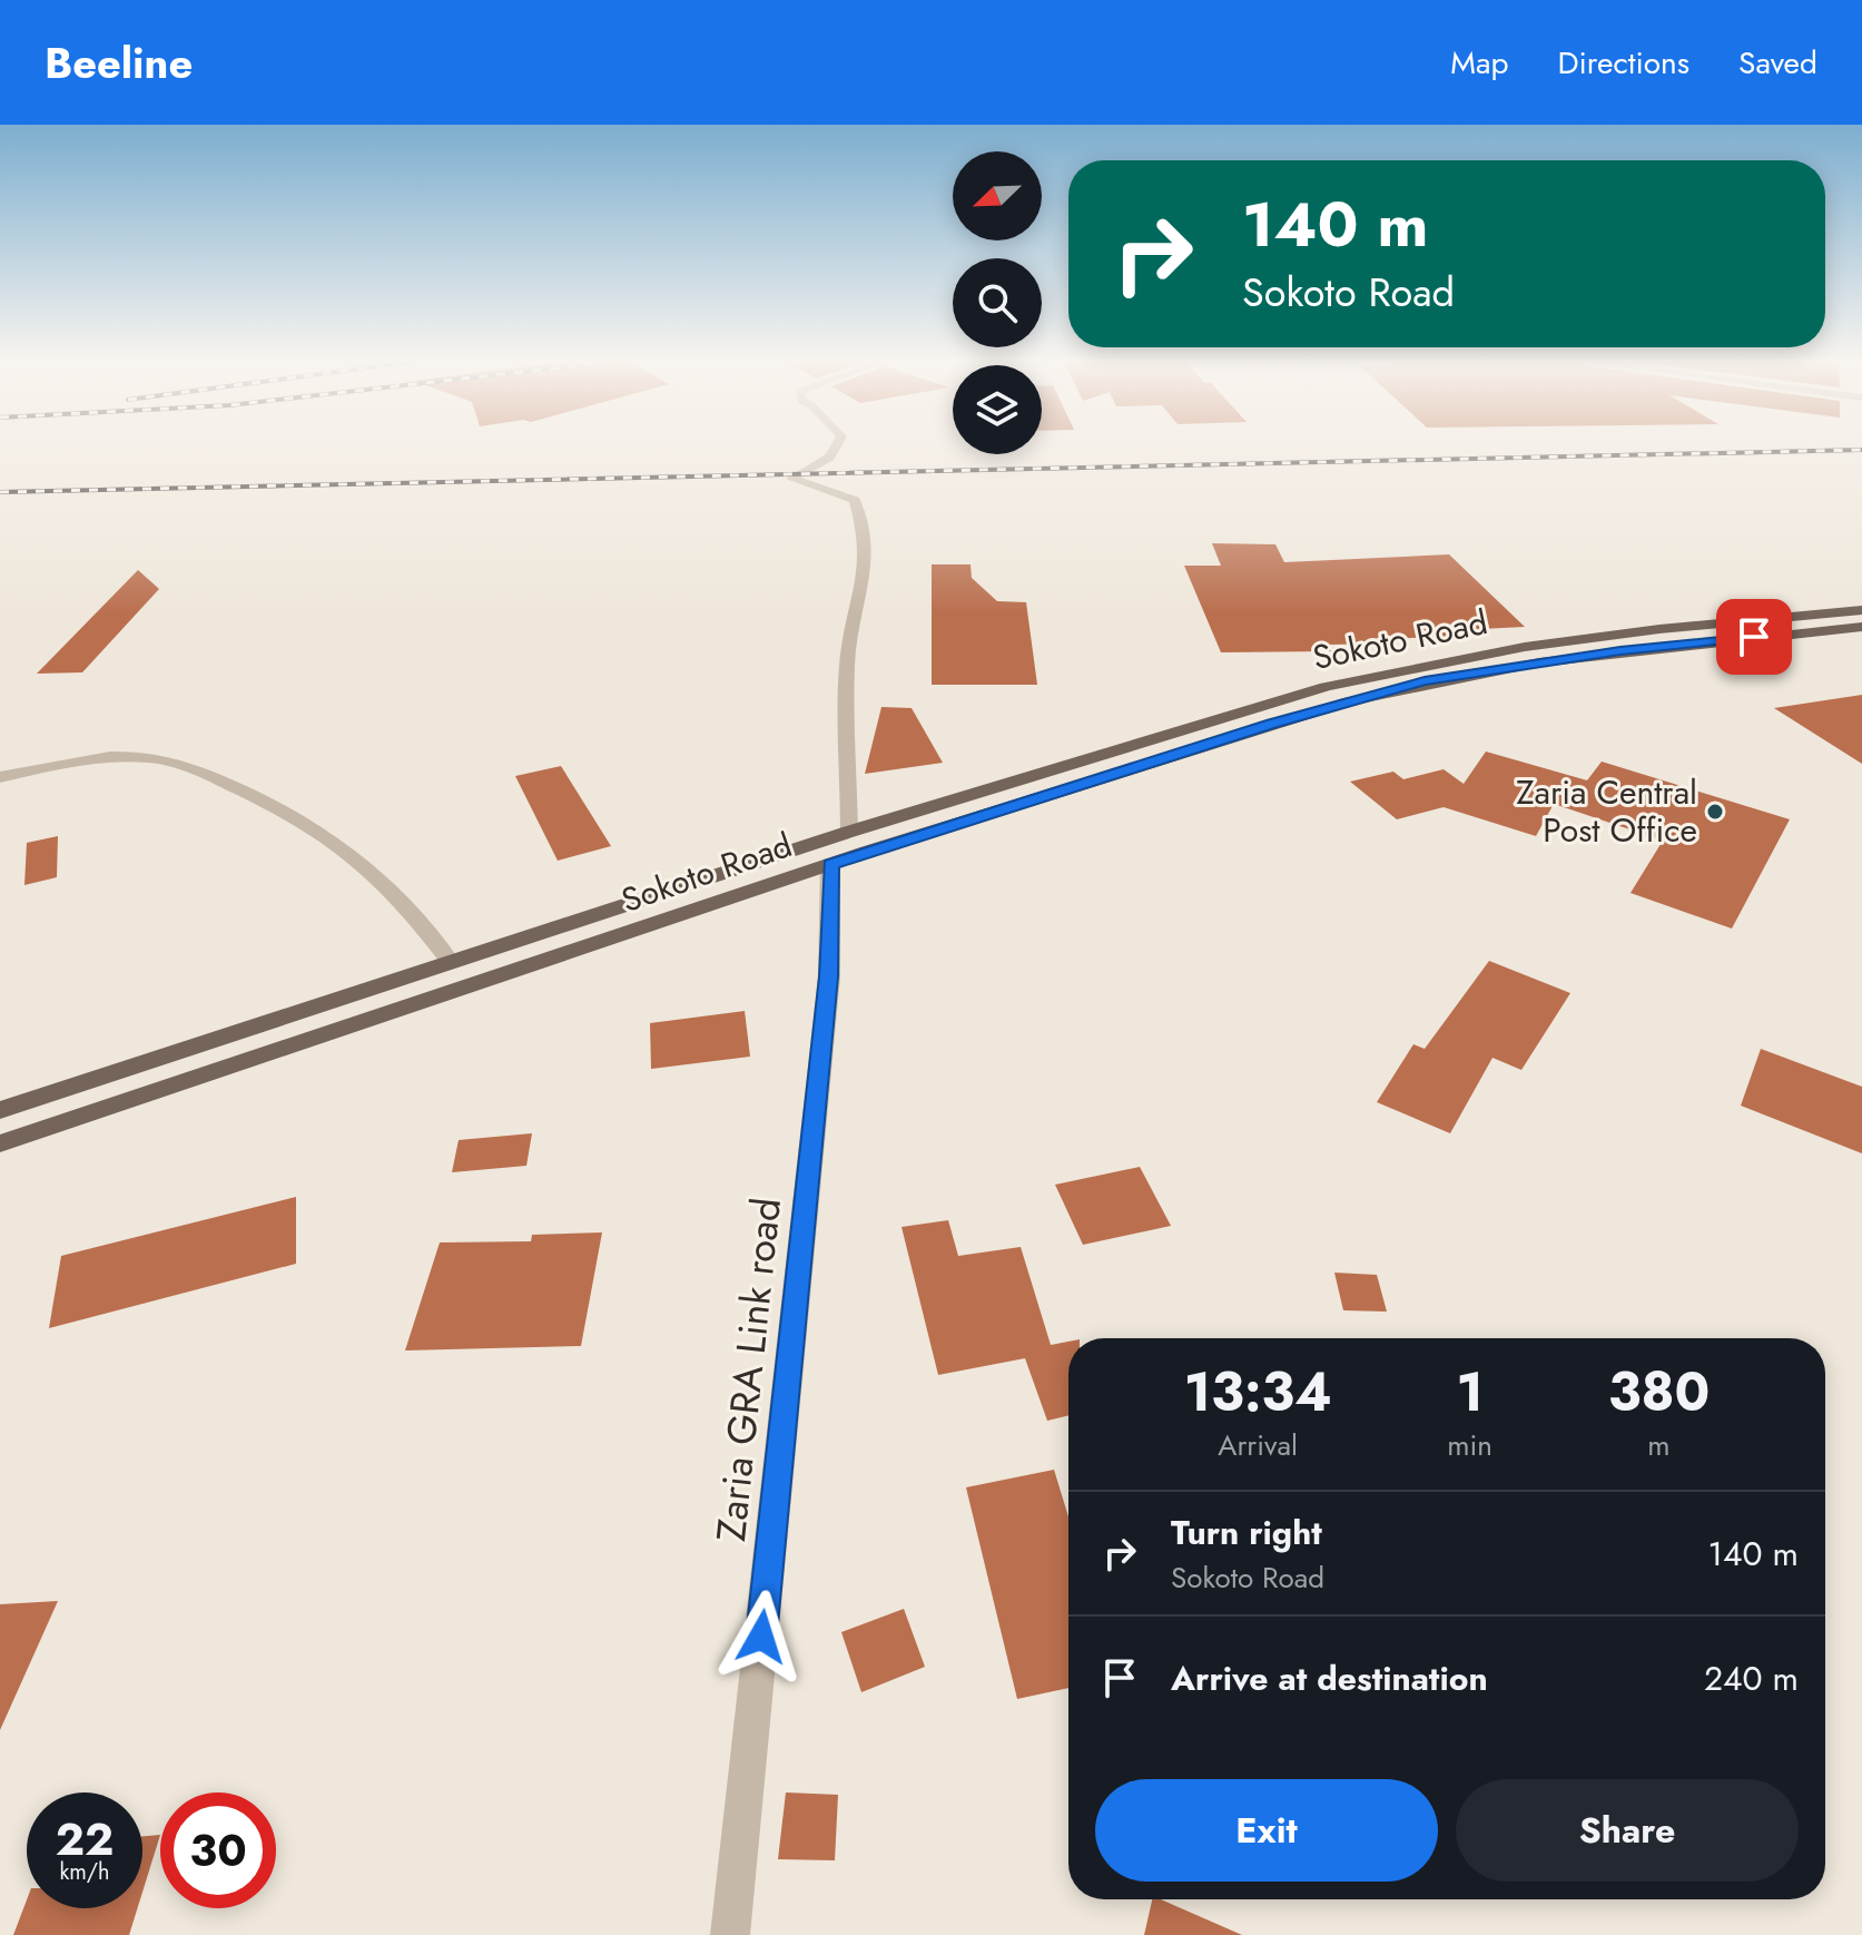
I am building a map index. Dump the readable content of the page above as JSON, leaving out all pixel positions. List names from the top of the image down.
{
  "streets": {
    "main road": ["Sokoto Road"],
    "street": ["Zaria GRA Link road"]
  },
  "crossings": [
    ["Sokoto Road", "Zaria GRA Link road"]
  ],
  "places": ["Zaria Central Post Office"],
  "north": "bottom left",
  "page": {
    "header": "Beeline",
    "nav": ["Map", "Directions", "Saved"],
    "turn": ["140 m", "Sokoto Road"],
    "eta": [
      "13:34",
      "Arrival",
      "1",
      "min",
      "380",
      "m"
    ],
    "list": [
      {
        "name": "Turn right",
        "note": "Sokoto Road",
        "value": "140 m"
      },
      {
        "name": "Arrive at destination",
        "value": "240 m"
      }
    ],
    "buttons": ["Exit", "Share"],
    "speed": "22 km/h",
    "limit": "30"
  }
}
